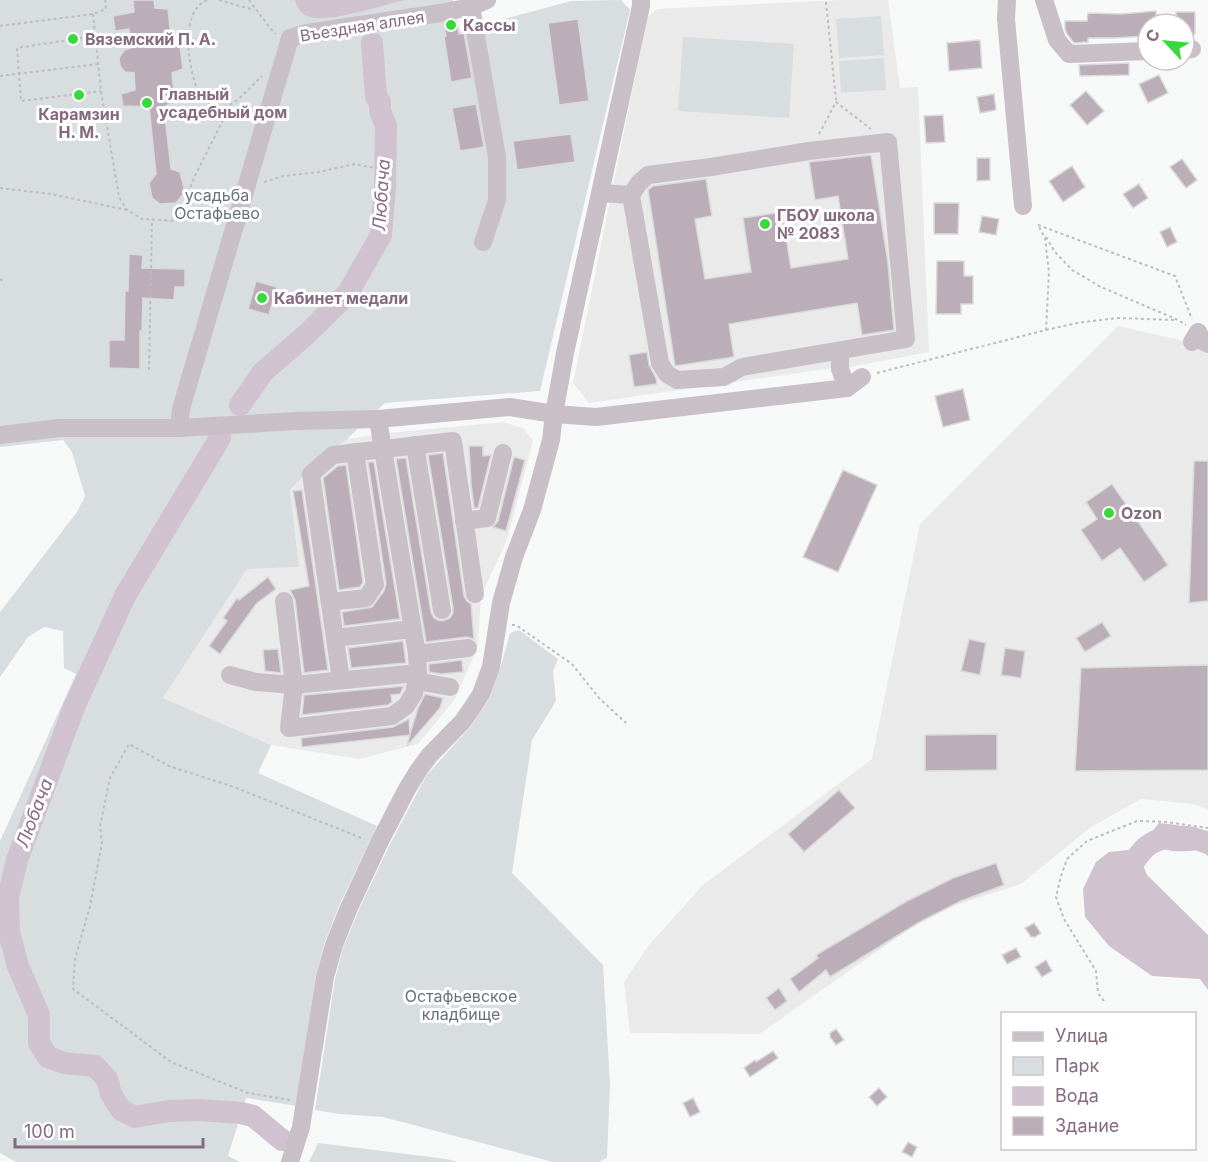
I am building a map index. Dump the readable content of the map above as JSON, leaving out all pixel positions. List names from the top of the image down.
{
  "streets": {
    "street": ["Въездная аллея"]
  },
  "water": ["Любача"],
  "parks": ["усадьба Остафьево", "Остафьевское кладбище"],
  "places": [
    "Кассы",
    "Вяземский П. А.",
    "Карамзин Н. М.",
    "Главный усадебный дом",
    "ГБОУ школа № 2083",
    "Кабинет медали",
    "Ozon"
  ],
  "legend": [
    "Улица",
    "Парк",
    "Вода",
    "Здание"
  ],
  "scale_bar": "100 m",
  "north": "top left"
}
